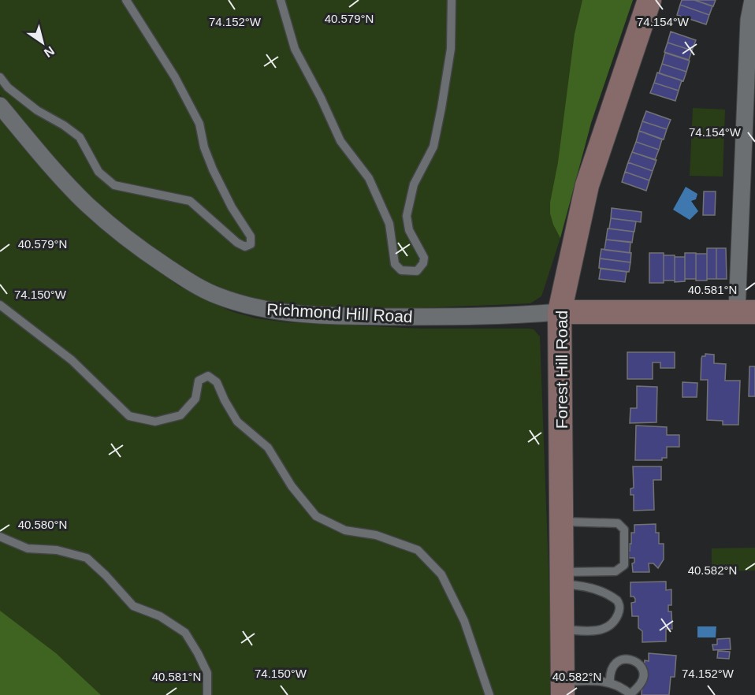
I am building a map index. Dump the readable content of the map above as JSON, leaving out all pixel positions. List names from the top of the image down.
{
  "streets": {
    "street": ["Richmond Hill Road", "Forest Hill Road"]
  },
  "crossings": [
    ["Richmond Hill Road", "Forest Hill Road"]
  ],
  "north": "bottom right",
  "coordinates": [
    "40.579°N",
    "74.152°W",
    "74.154°W",
    "40.581°N",
    "74.150°W",
    "40.580°N",
    "40.582°N"
  ]
}
